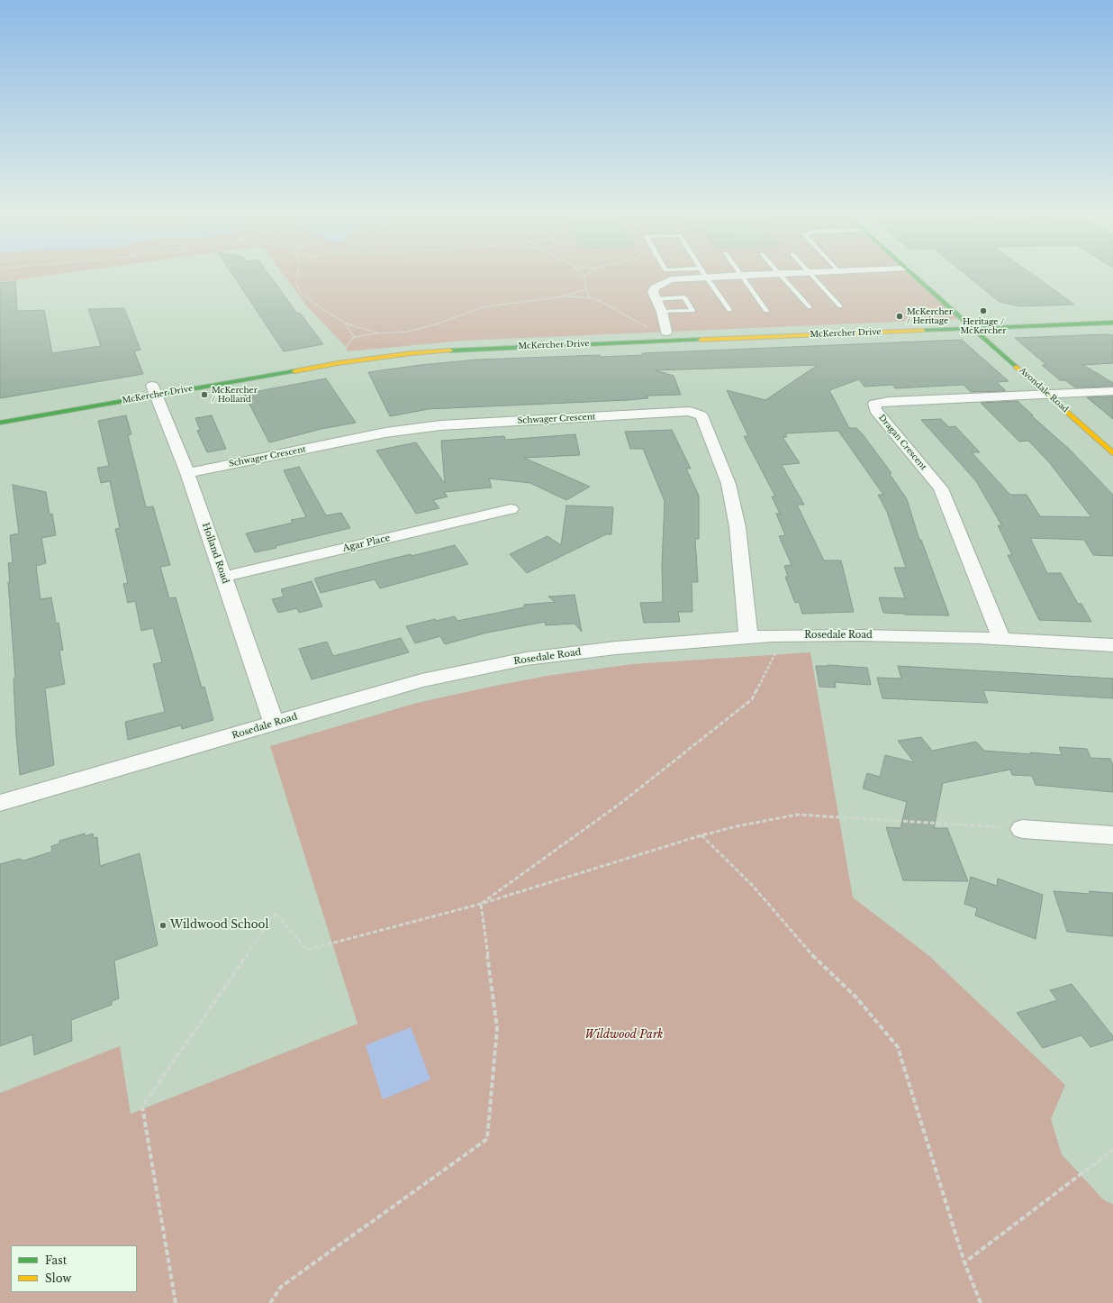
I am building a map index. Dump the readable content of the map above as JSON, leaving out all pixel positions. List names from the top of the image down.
{
  "streets": {
    "main road": ["McKercher Drive", "Avondale Road"],
    "street": [
      "Schwager Crescent",
      "Dragan Crescent",
      "Agar Place",
      "Holland Road",
      "Rosedale Road"
    ]
  },
  "crossings": [
    ["McKercher Drive", "Avondale Road"],
    ["McKercher Drive", "Holland Road"],
    ["Avondale Road", "Dragan Crescent"],
    ["Schwager Crescent", "Holland Road"],
    ["Schwager Crescent", "Rosedale Road"],
    ["Dragan Crescent", "Rosedale Road"],
    ["Agar Place", "Holland Road"],
    ["Holland Road", "Rosedale Road"]
  ],
  "parks": ["Wildwood Park"],
  "places": [
    "Heritage / McKercher",
    "McKercher / Heritage",
    "McKercher / Holland",
    "Wildwood School"
  ],
  "legend": ["Fast", "Slow"]
}
